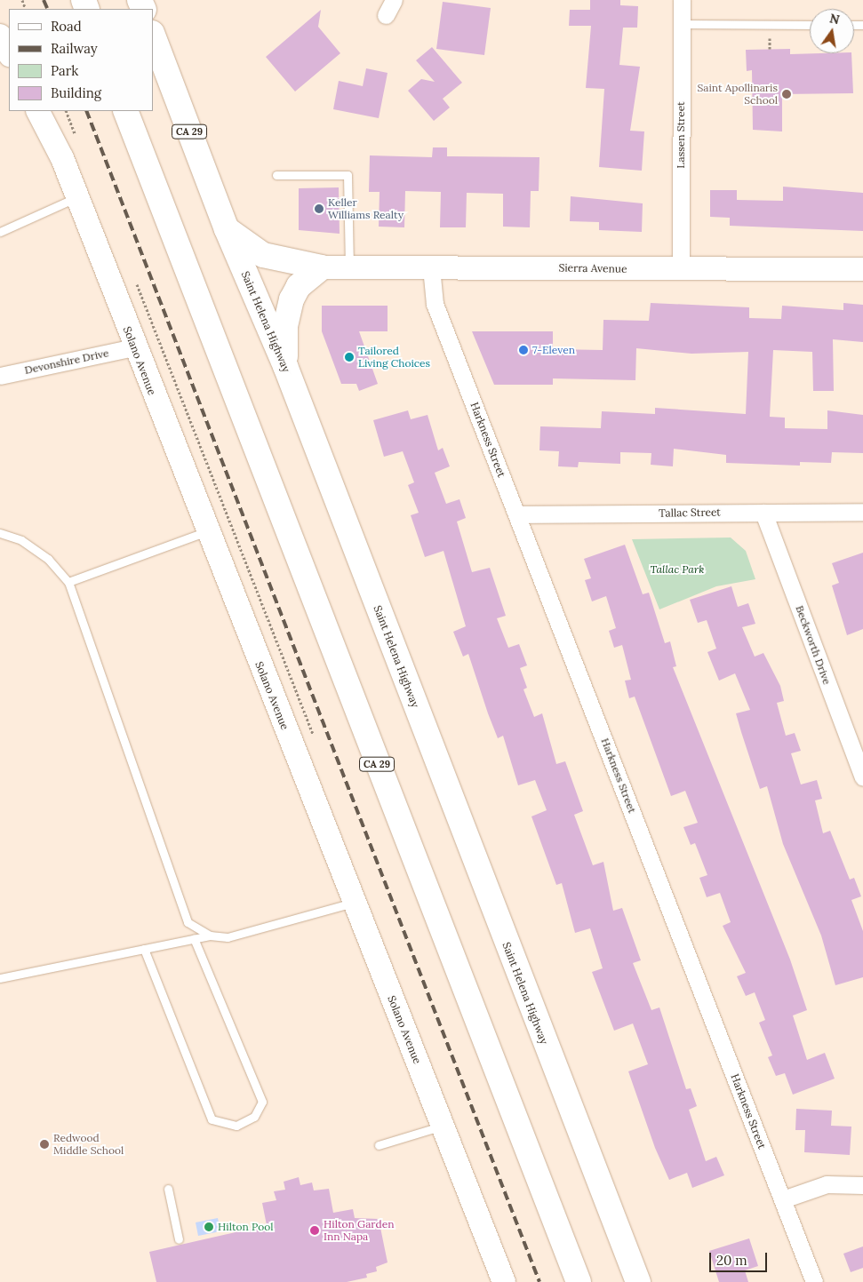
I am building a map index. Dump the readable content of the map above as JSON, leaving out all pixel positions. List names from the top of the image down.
{
  "streets": {
    "highway": ["CA 29", "Saint Helena Highway"],
    "street": [
      "Lassen Street",
      "Sierra Avenue",
      "Solano Avenue",
      "Devonshire Drive",
      "Harkness Street",
      "Tallac Street",
      "Beckworth Drive"
    ]
  },
  "crossings": [
    ["Lassen Street", "Sierra Avenue"],
    ["Sierra Avenue", "Harkness Street"],
    ["Solano Avenue", "Devonshire Drive"],
    ["Harkness Street", "Tallac Street"],
    ["Tallac Street", "Beckworth Drive"]
  ],
  "parks": ["Tallac Park"],
  "places": [
    "Saint Apollinaris School",
    "Keller Williams Realty",
    "7-Eleven",
    "Tailored Living Choices",
    "Redwood Middle School",
    "Hilton Pool",
    "Hilton Garden Inn Napa"
  ],
  "legend": [
    "Road",
    "Railway",
    "Park",
    "Building"
  ],
  "scale_bar": "20 m",
  "north": "top"
}
